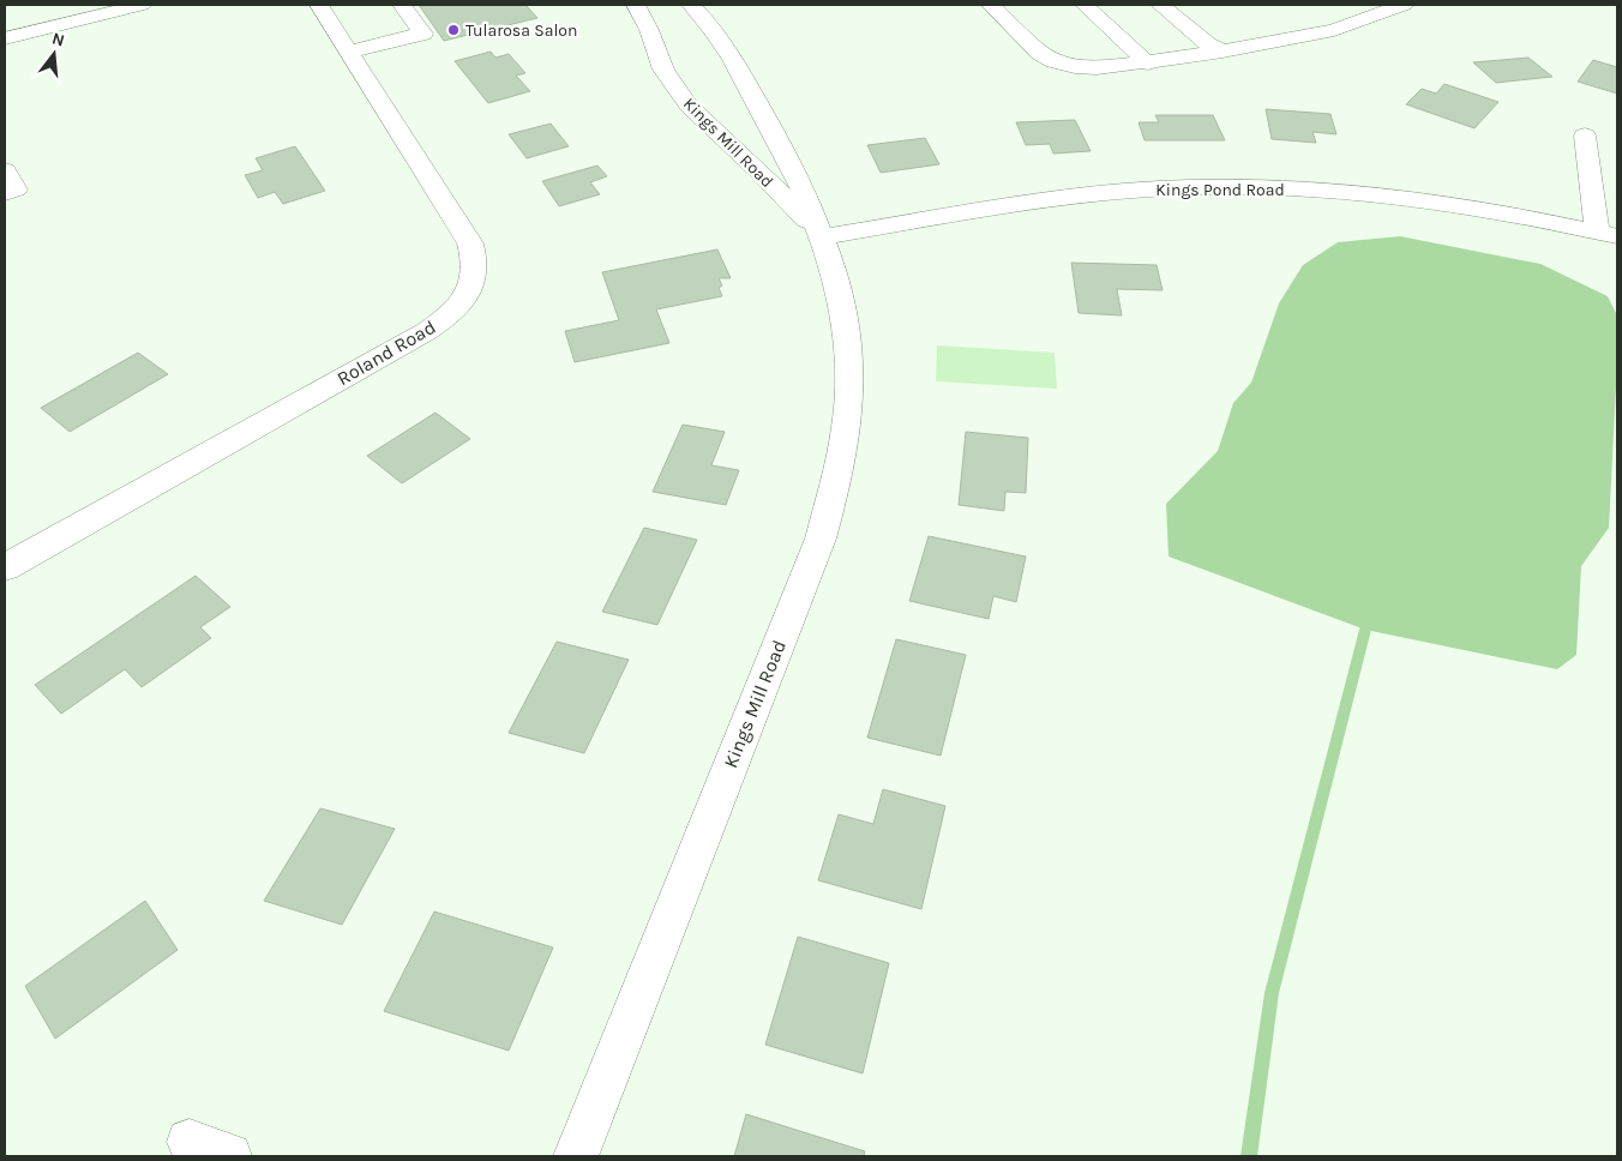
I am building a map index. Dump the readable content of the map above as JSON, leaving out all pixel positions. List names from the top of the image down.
{
  "streets": {
    "street": ["Kings Mill Road", "Kings Pond Road", "Roland Road"]
  },
  "crossings": [
    ["Kings Mill Road", "Kings Pond Road"]
  ],
  "places": ["Tularosa Salon"],
  "north": "top"
}
